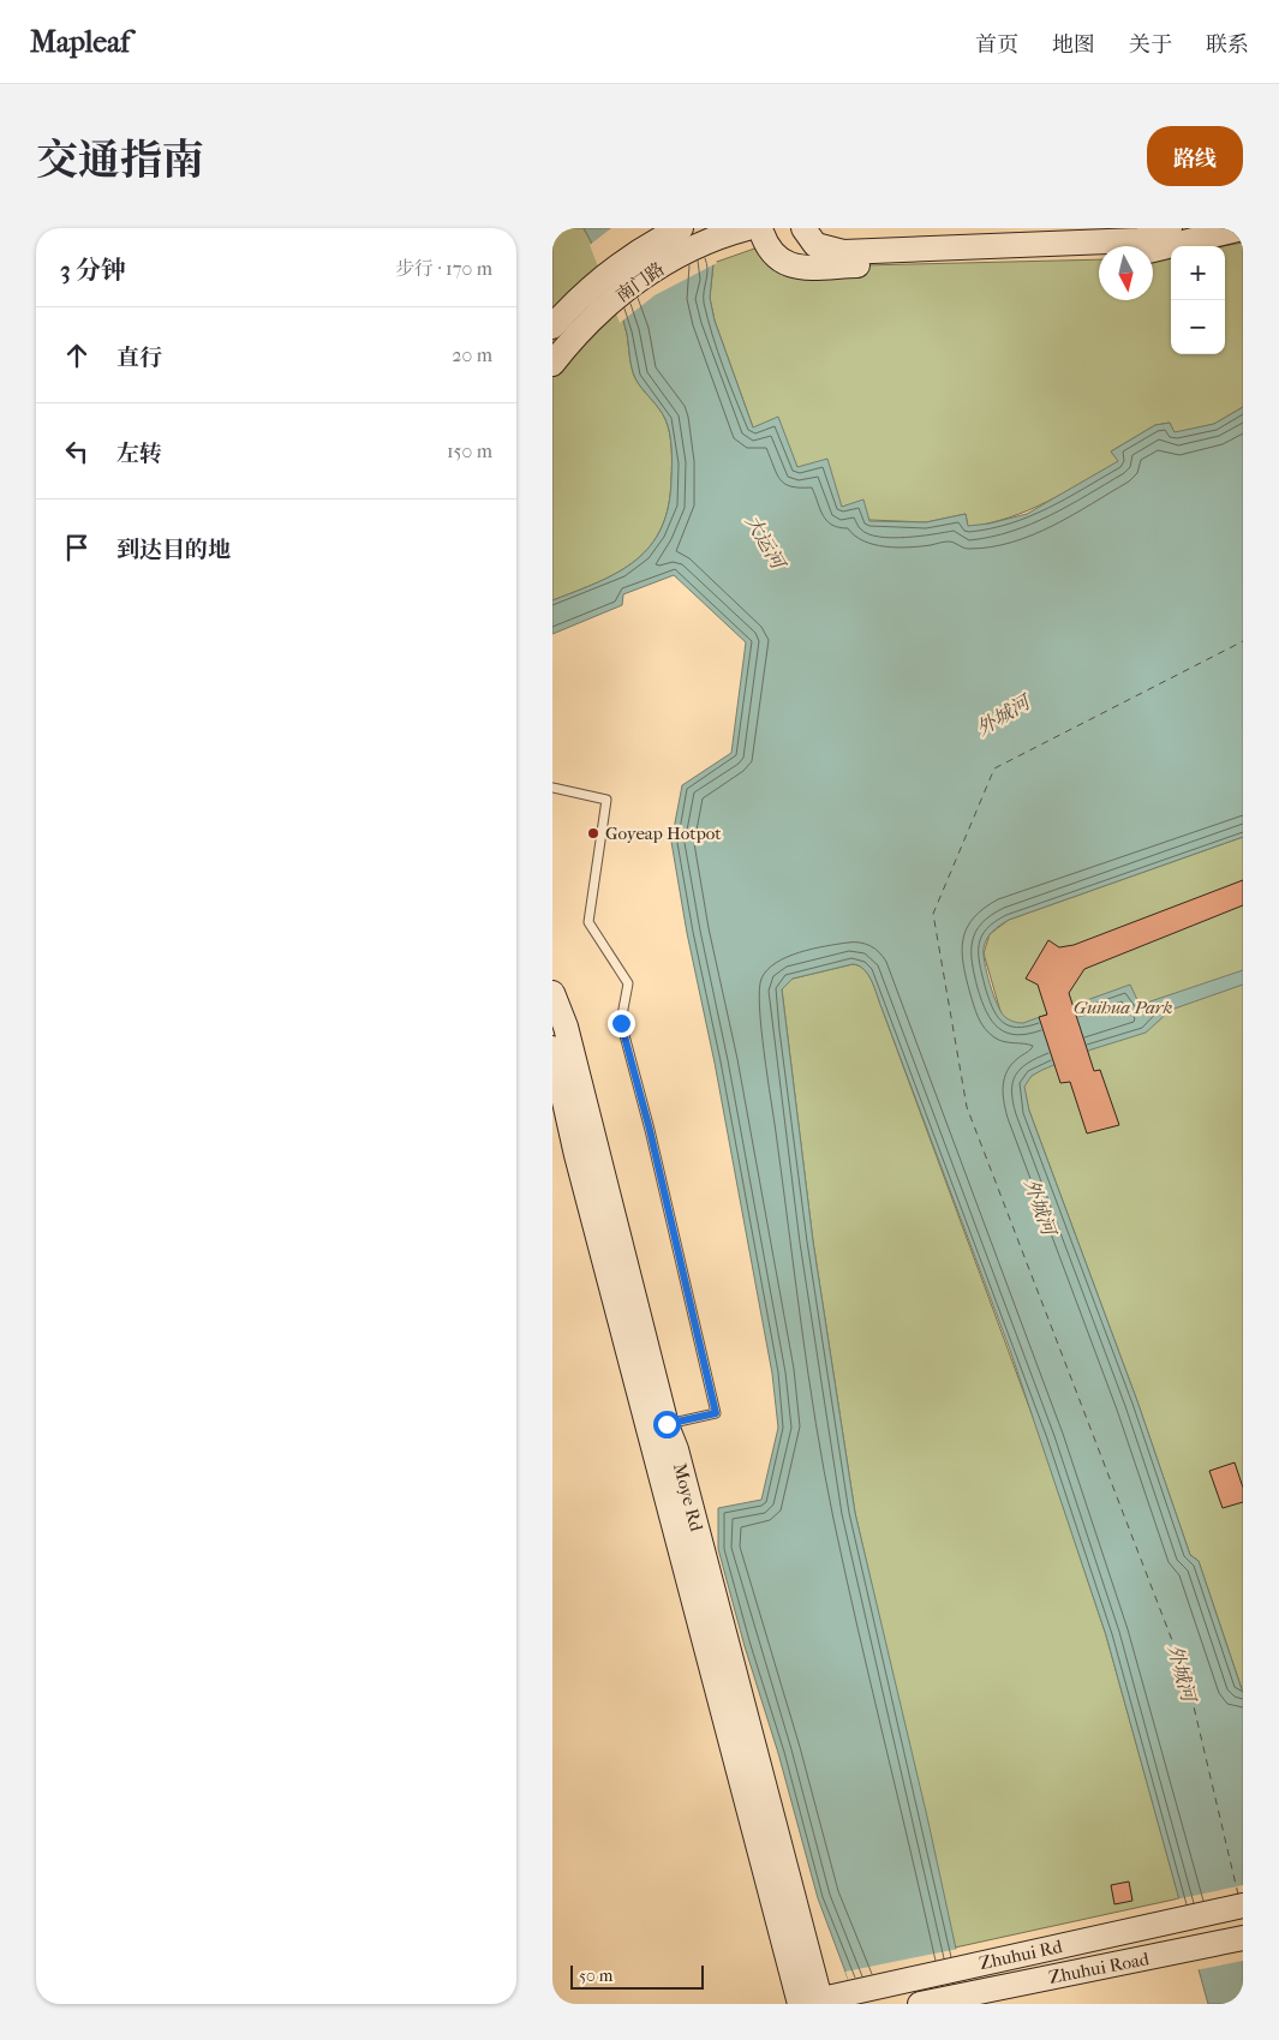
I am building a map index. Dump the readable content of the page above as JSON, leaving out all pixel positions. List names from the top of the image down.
{
  "streets": {
    "main road": [
      "南门路",
      "Moye Rd",
      "Zhuhui Rd",
      "Zhuhui Road"
    ]
  },
  "crossings": [
    ["Moye Rd", "Zhuhui Rd"]
  ],
  "water": ["大运河", "外城河"],
  "parks": ["Guihua Park"],
  "places": ["Goyeap Hotpot"],
  "scale_bar": "50 m",
  "north": "bottom",
  "page": {
    "header": "Mapleaf",
    "nav": [
      "首页",
      "地图",
      "关于",
      "联系"
    ],
    "title": "交通指南",
    "buttons": "路线",
    "heading": ["3 分钟", "步行 · 170 m"],
    "map_buttons": ["+", "−"],
    "list": [
      ["直行", "20 m"],
      ["左转", "150 m"],
      "到达目的地"
    ],
    "scale": "50 m"
  }
}
